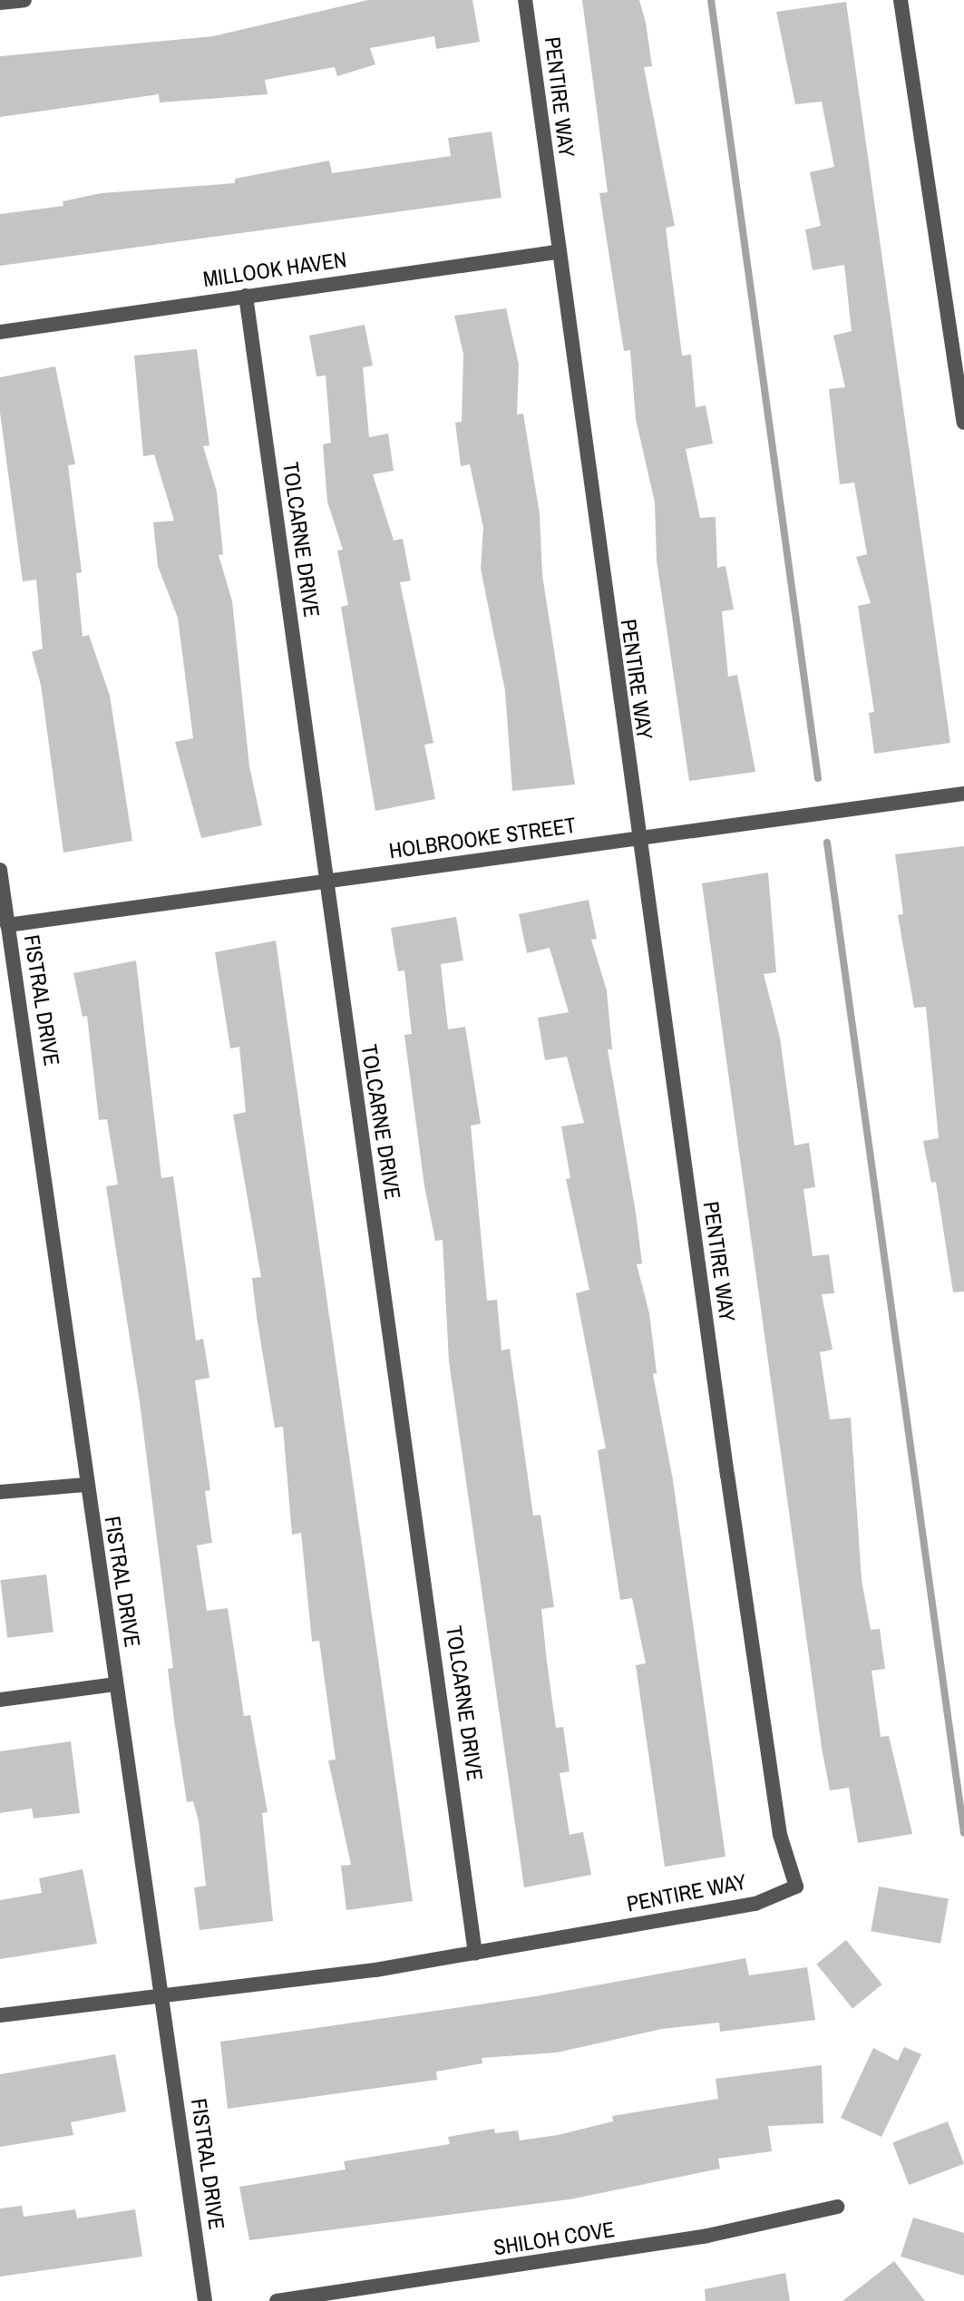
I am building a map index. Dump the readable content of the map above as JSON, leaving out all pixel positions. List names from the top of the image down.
{
  "streets": {
    "street": [
      "PENTIRE WAY",
      "MILLOOK HAVEN",
      "TOLCARNE DRIVE",
      "HOLBROOKE STREET",
      "FISTRAL DRIVE",
      "SHILOH COVE"
    ]
  },
  "crossings": [
    ["PENTIRE WAY", "MILLOOK HAVEN"],
    ["PENTIRE WAY", "TOLCARNE DRIVE"],
    ["PENTIRE WAY", "HOLBROOKE STREET"],
    ["PENTIRE WAY", "FISTRAL DRIVE"],
    ["MILLOOK HAVEN", "TOLCARNE DRIVE"],
    ["TOLCARNE DRIVE", "HOLBROOKE STREET"],
    ["HOLBROOKE STREET", "FISTRAL DRIVE"]
  ]
}
